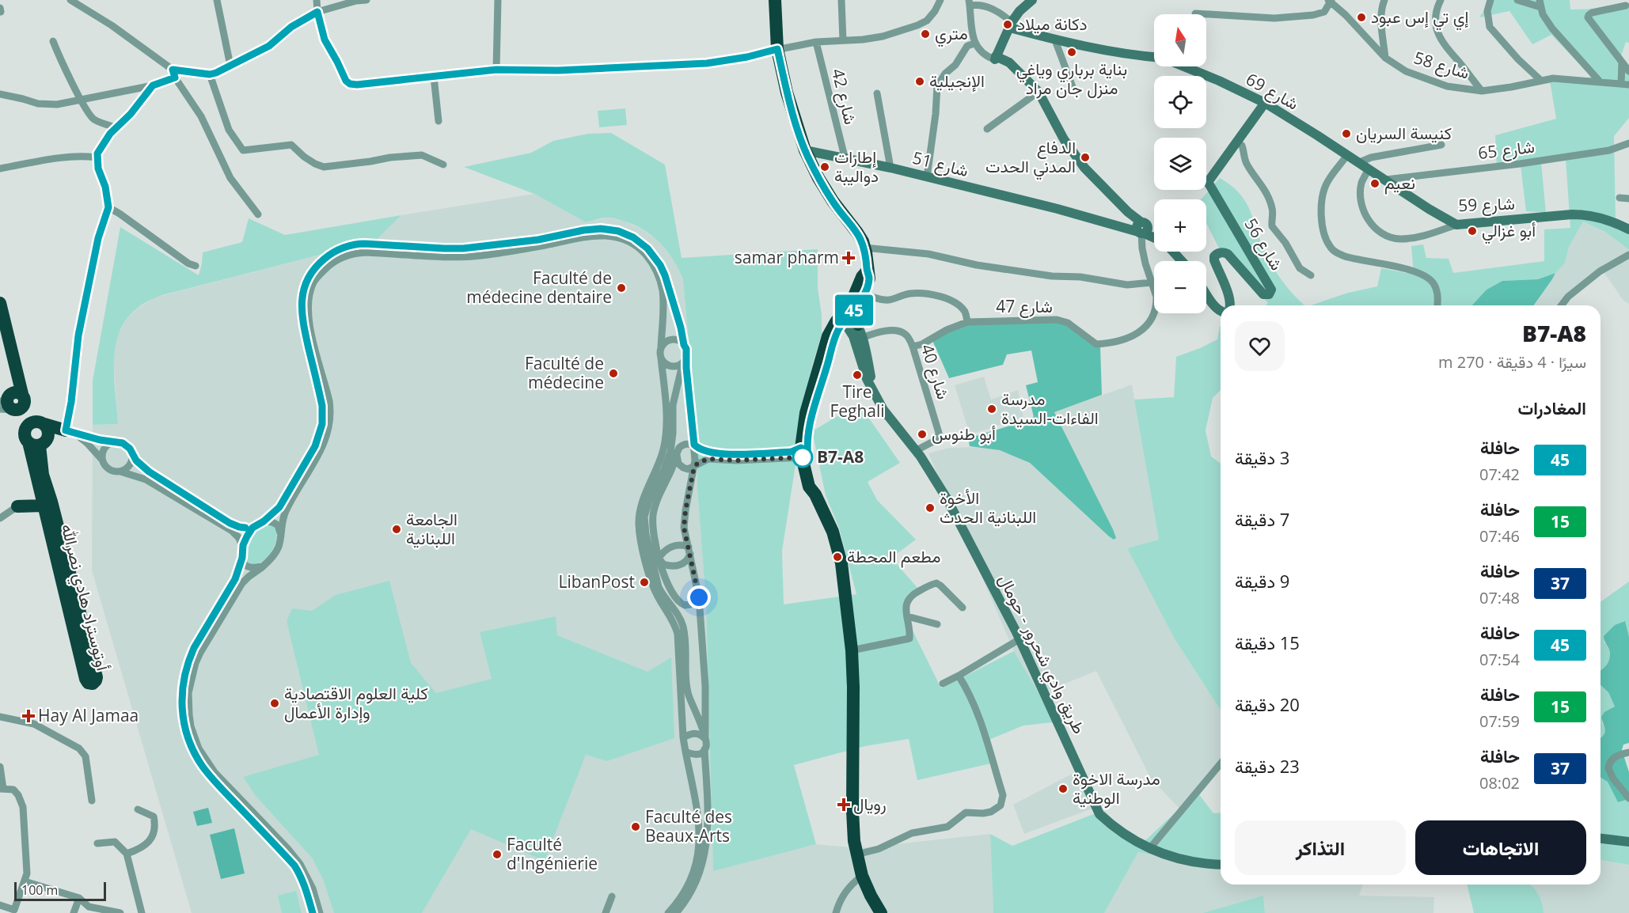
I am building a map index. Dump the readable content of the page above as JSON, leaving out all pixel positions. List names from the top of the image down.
{
  "streets": {
    "highway": ["أوتوستراد هادي نصرالله"],
    "street": [
      "شارع 58",
      "شارع 69",
      "شارع 42",
      "شارع 65",
      "شارع 51",
      "شارع 59",
      "شارع 56",
      "شارع 47",
      "شارع 40",
      "طريق وادي شحرور - حومال"
    ]
  },
  "crossings": [
    ["شارع 69", "شارع 59"],
    ["شارع 69", "شارع 56"],
    ["شارع 42", "شارع 51"],
    ["شارع 65", "شارع 59"],
    ["شارع 47", "شارع 40"],
    ["شارع 40", "طريق وادي شحرور - حومال"]
  ],
  "places": {
    "other": [
      "إي تي إس عبود",
      "دكانة ميلاد",
      "متري",
      "بناية برباري وياغي منزل جان مراد",
      "الإنجيلية",
      "كنيسة السريان",
      "الدفاع المدني الحدت",
      "إطارات دواليبة",
      "نعيم",
      "أبو غزالي",
      "Faculté de médecine dentaire",
      "Faculté de médecine",
      "Tire Feghali",
      "مدرسة الفاءات-السيدة",
      "أبو طنوس",
      "B7-A8",
      "الأخوة اللبنانية الحدث",
      "الجامعة اللبنانية",
      "مطعم المحطة",
      "LibanPost",
      "كلية العلوم الاقتصادية وإدارة الأعمال",
      "مدرسة الاخوة الوطنية",
      "Faculté des Beaux-Arts",
      "Faculté d'Ingénierie"
    ],
    "health": ["samar pharm", "Hay Al Jamaa", "رويال"]
  },
  "lines": ["bus line 45"],
  "scale_bar": "100 m",
  "north": "top",
  "page": {
    "on_map": "45",
    "map_buttons": ["+", "−"],
    "heading": [
      ["B7-A8", "سيرًا · 4 دقيقة · 270 m"],
      "المغادرات"
    ],
    "list": [
      {
        "mark": "45",
        "name": "حافلة",
        "note": "07:42",
        "value": "3 دقيقة"
      },
      {
        "mark": "15",
        "name": "حافلة",
        "note": "07:46",
        "value": "7 دقيقة"
      },
      {
        "mark": "37",
        "name": "حافلة",
        "note": "07:48",
        "value": "9 دقيقة"
      },
      {
        "mark": "45",
        "name": "حافلة",
        "note": "07:54",
        "value": "15 دقيقة"
      },
      {
        "mark": "15",
        "name": "حافلة",
        "note": "07:59",
        "value": "20 دقيقة"
      },
      {
        "mark": "37",
        "name": "حافلة",
        "note": "08:02",
        "value": "23 دقيقة"
      }
    ],
    "buttons": ["الاتجاهات", "التذاكر"],
    "scale": "100 m"
  }
}
